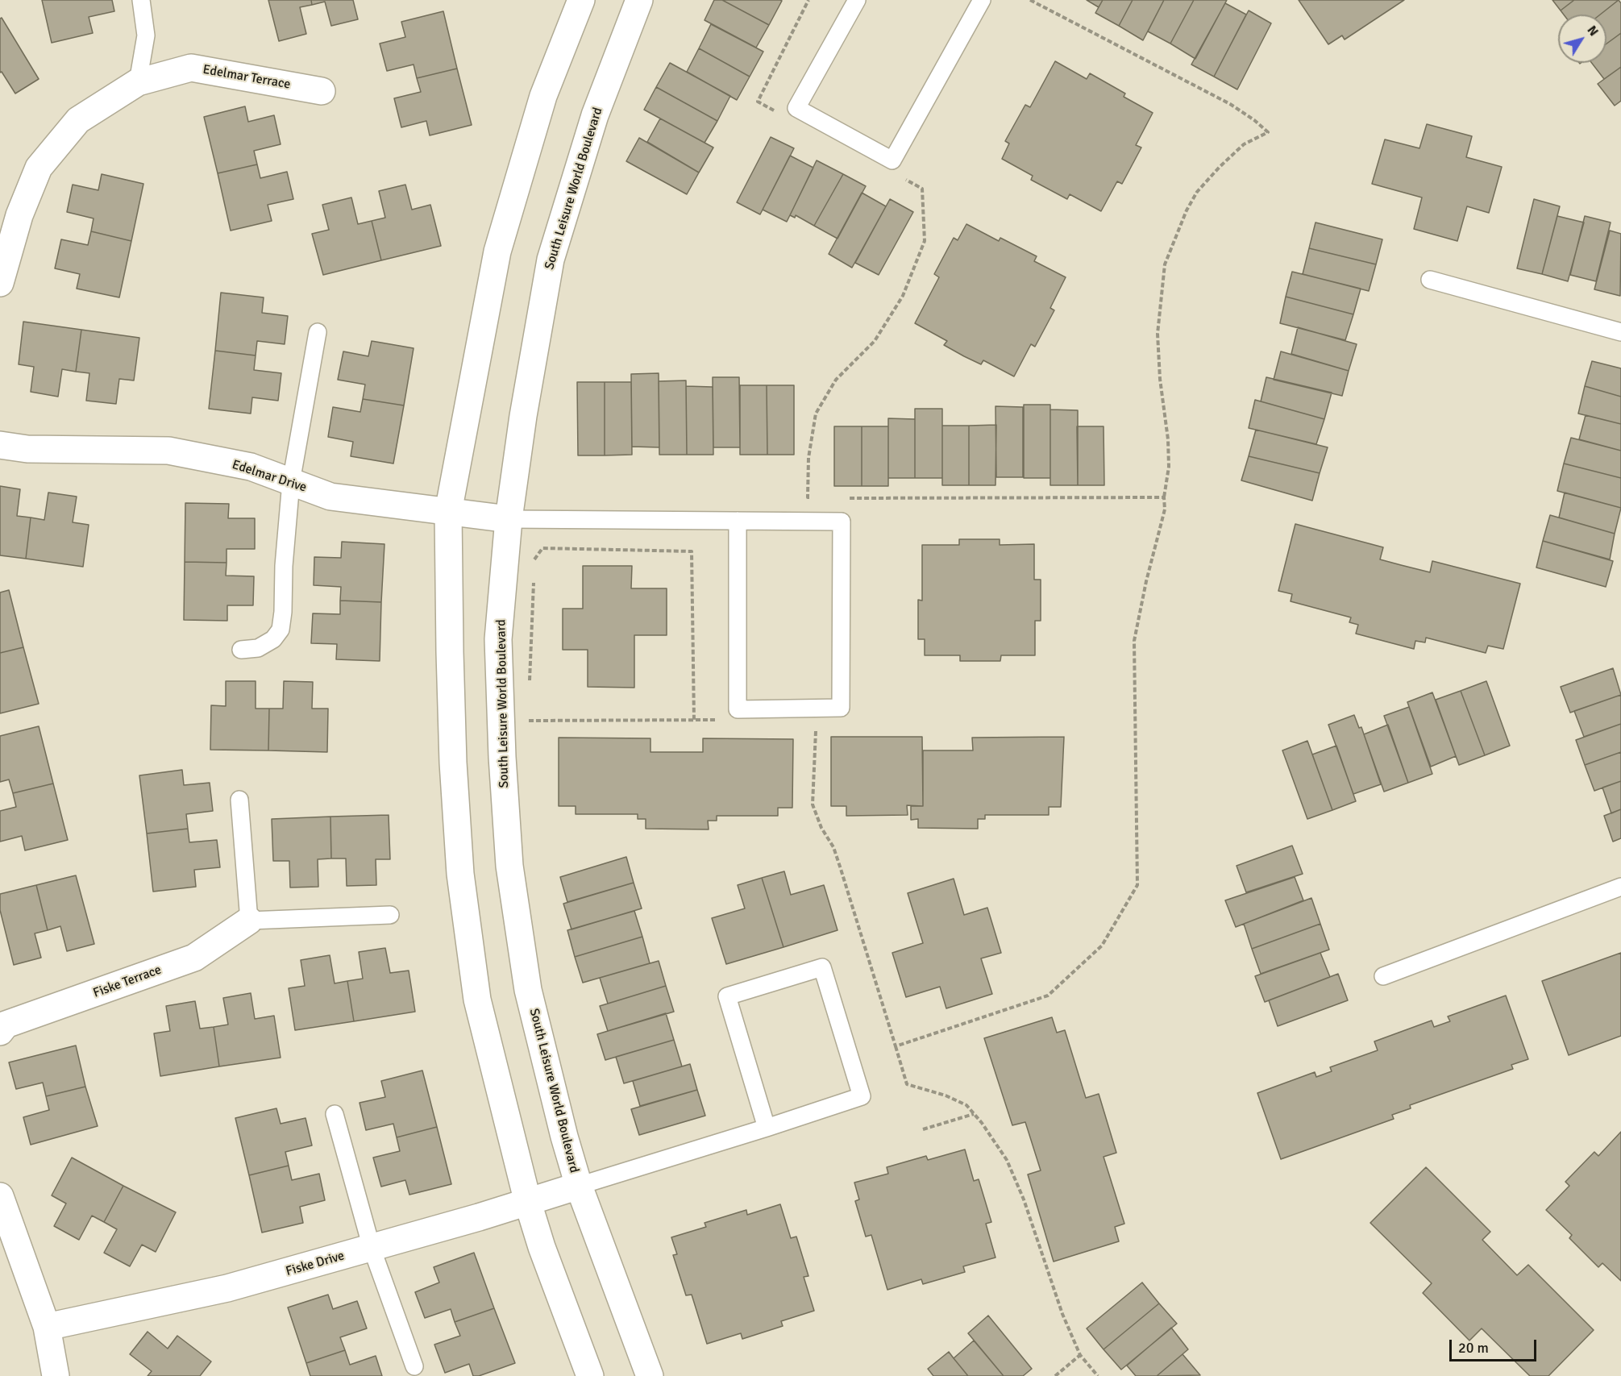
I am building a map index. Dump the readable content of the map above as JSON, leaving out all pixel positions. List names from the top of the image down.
{
  "streets": {
    "street": [
      "Edelmar Terrace",
      "South Leisure World Boulevard",
      "Edelmar Drive",
      "Fiske Terrace",
      "Fiske Drive"
    ]
  },
  "crossings": [
    ["South Leisure World Boulevard", "Edelmar Drive"],
    ["South Leisure World Boulevard", "Fiske Drive"]
  ],
  "scale_bar": "20 m",
  "north": "top right"
}
